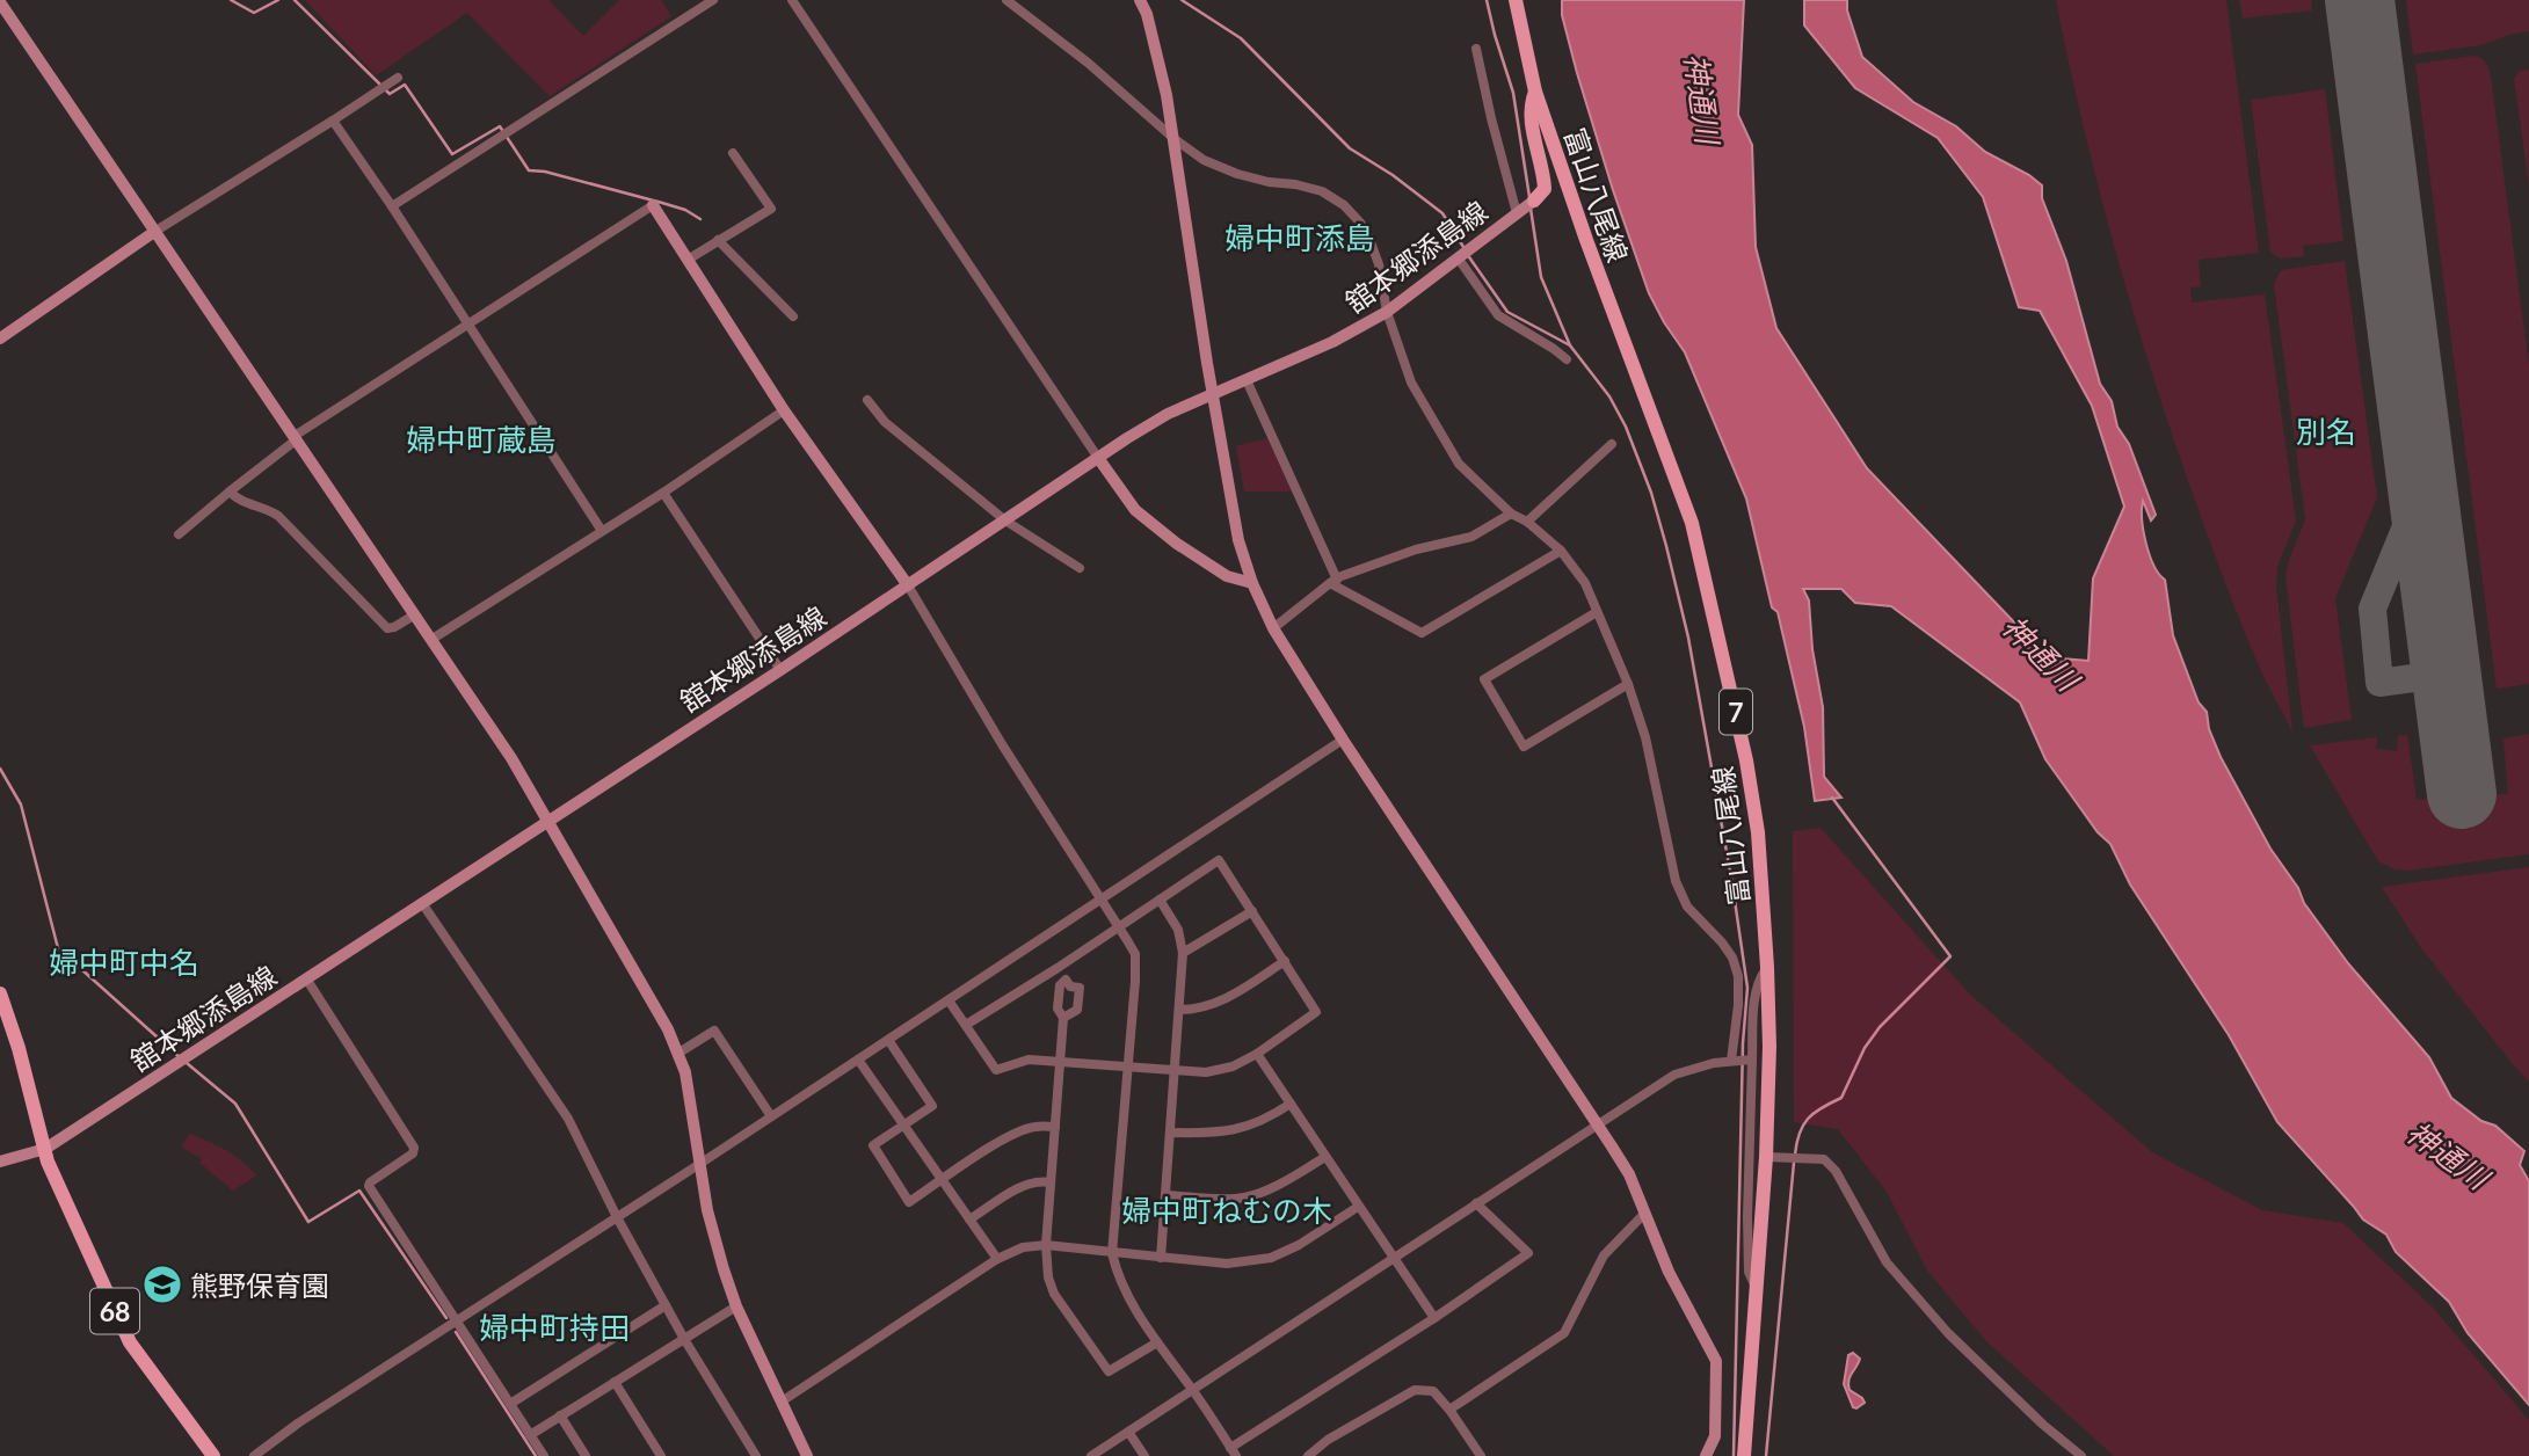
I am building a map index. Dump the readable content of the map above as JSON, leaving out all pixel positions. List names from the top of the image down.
{
  "streets": {
    "main road": ["富山八尾線", "7", "68"],
    "street": ["舘本郷添島線"]
  },
  "crossings": [
    ["舘本郷添島線", "68"]
  ],
  "districts": [
    "婦中町添島",
    "別名",
    "婦中町蔵島",
    "婦中町中名",
    "婦中町ねむの木",
    "婦中町持田"
  ],
  "water": ["神通川"],
  "places": {
    "school or university": ["熊野保育園"]
  }
}
